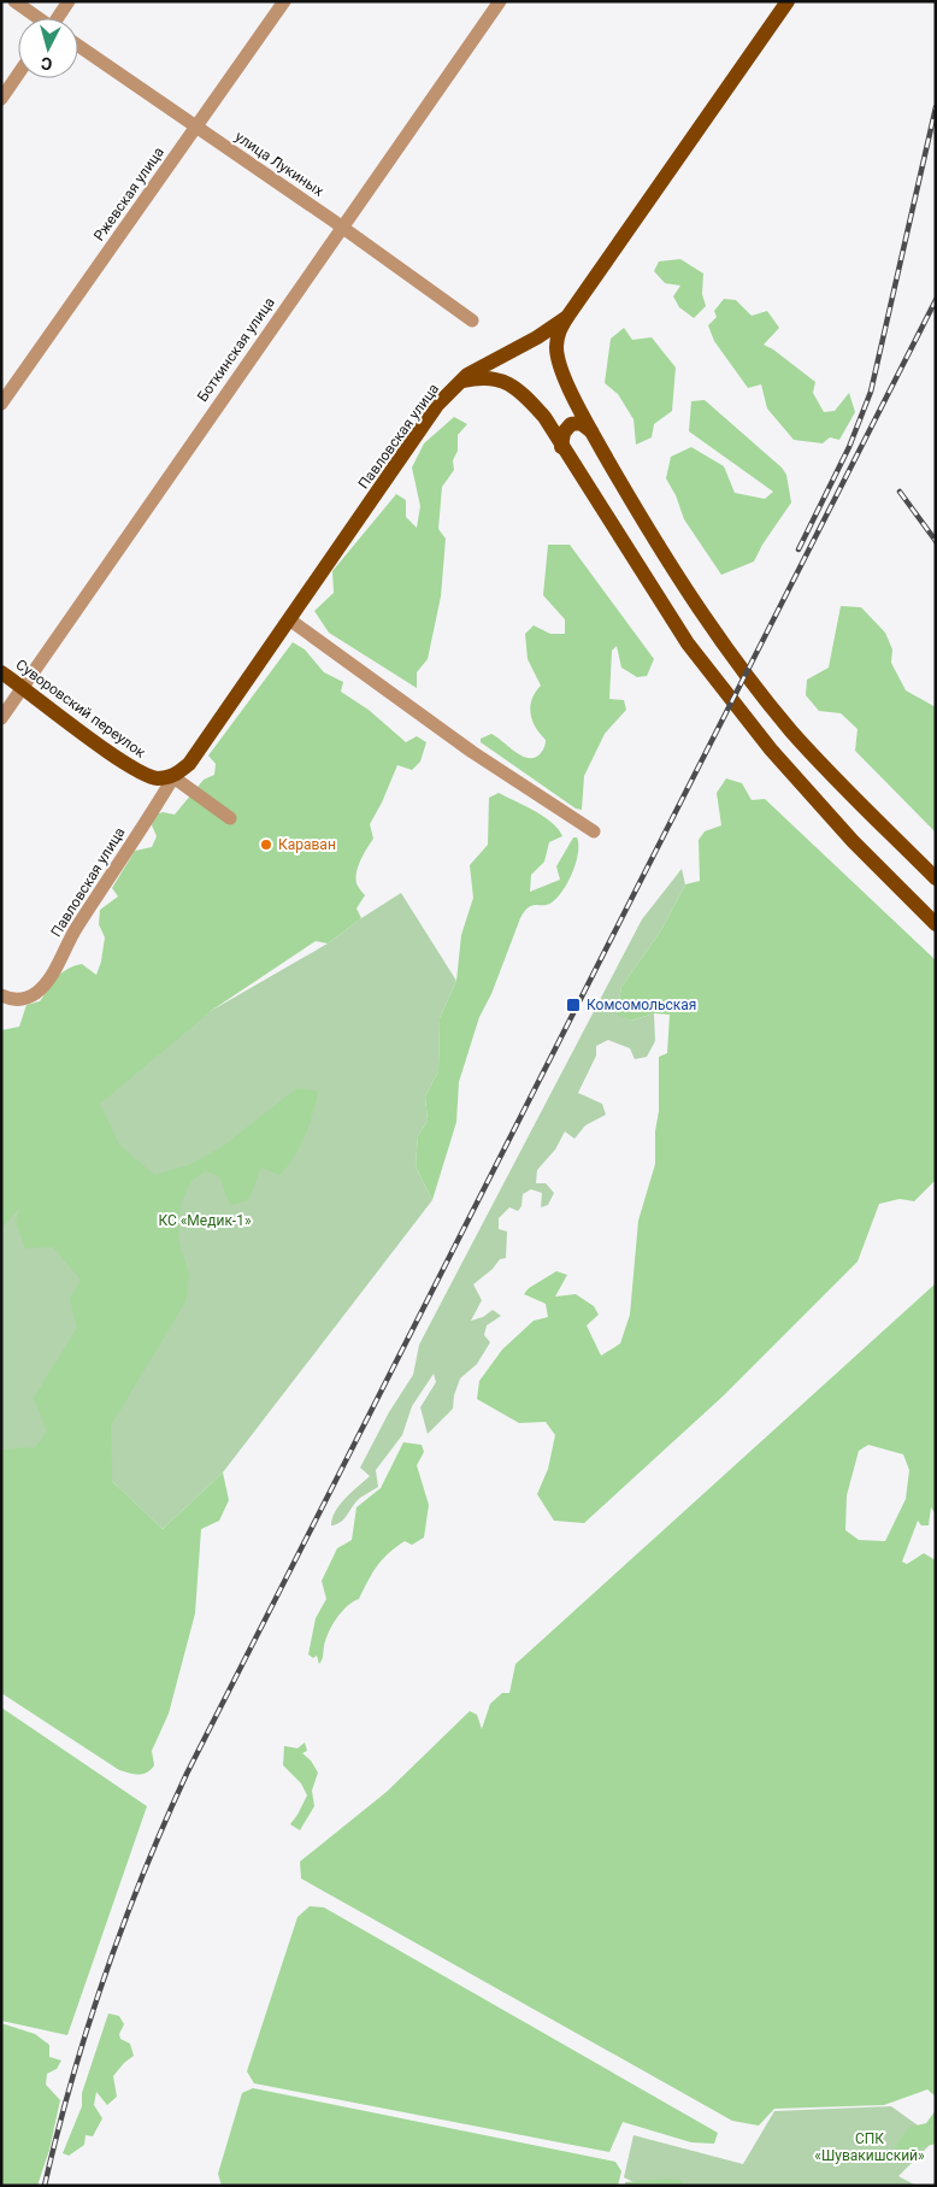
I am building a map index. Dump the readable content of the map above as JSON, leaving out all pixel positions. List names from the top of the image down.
{
  "streets": {
    "main road": ["Павловская улица", "Суворовский переулок"],
    "street": ["улица Лукиных", "Ржевская улица", "Боткинская улица"]
  },
  "crossings": [
    ["улица Лукиных", "Ржевская улица"],
    ["улица Лукиных", "Боткинская улица"],
    ["Боткинская улица", "Суворовский переулок"],
    ["Павловская улица", "Суворовский переулок"]
  ],
  "parks": ["КС «Медик-1»", "СПК «Шувакишский»"],
  "places": {
    "other": ["Караван"],
    "transit": ["Комсомольская"]
  },
  "north": "bottom"
}
